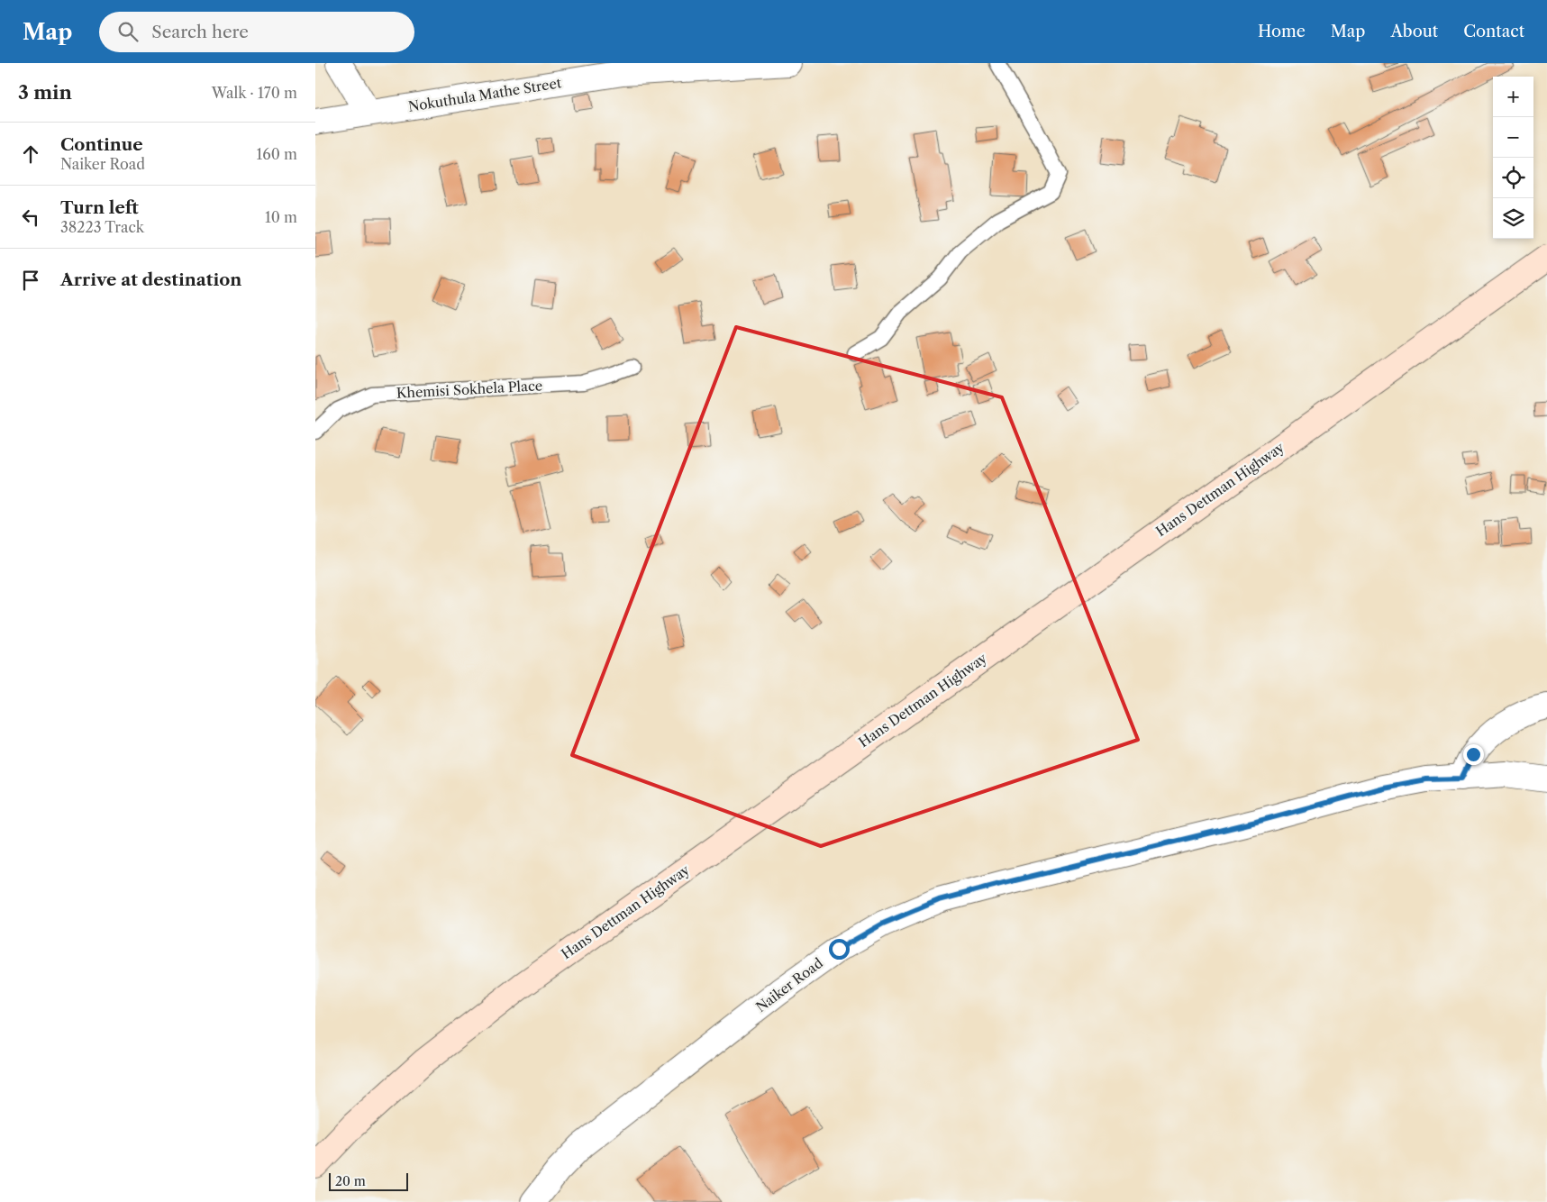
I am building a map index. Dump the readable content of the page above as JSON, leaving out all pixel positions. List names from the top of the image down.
{
  "streets": {
    "street": ["Nokuthula Mathe Street", "Hans Dettman Highway", "Naiker Road"],
    "lane": ["Khemisi Sokhela Place"]
  },
  "scale_bar": "20 m",
  "page": {
    "header": "Map",
    "search": "Search here",
    "nav": [
      "Home",
      "Map",
      "About",
      "Contact"
    ],
    "heading": ["3 min", "Walk · 170 m"],
    "map_buttons": ["+", "−"],
    "list": [
      ["Continue", "Naiker Road", "160 m"],
      ["Turn left", "38223 Track", "10 m"],
      "Arrive at destination"
    ],
    "scale": "20 m"
  }
}
